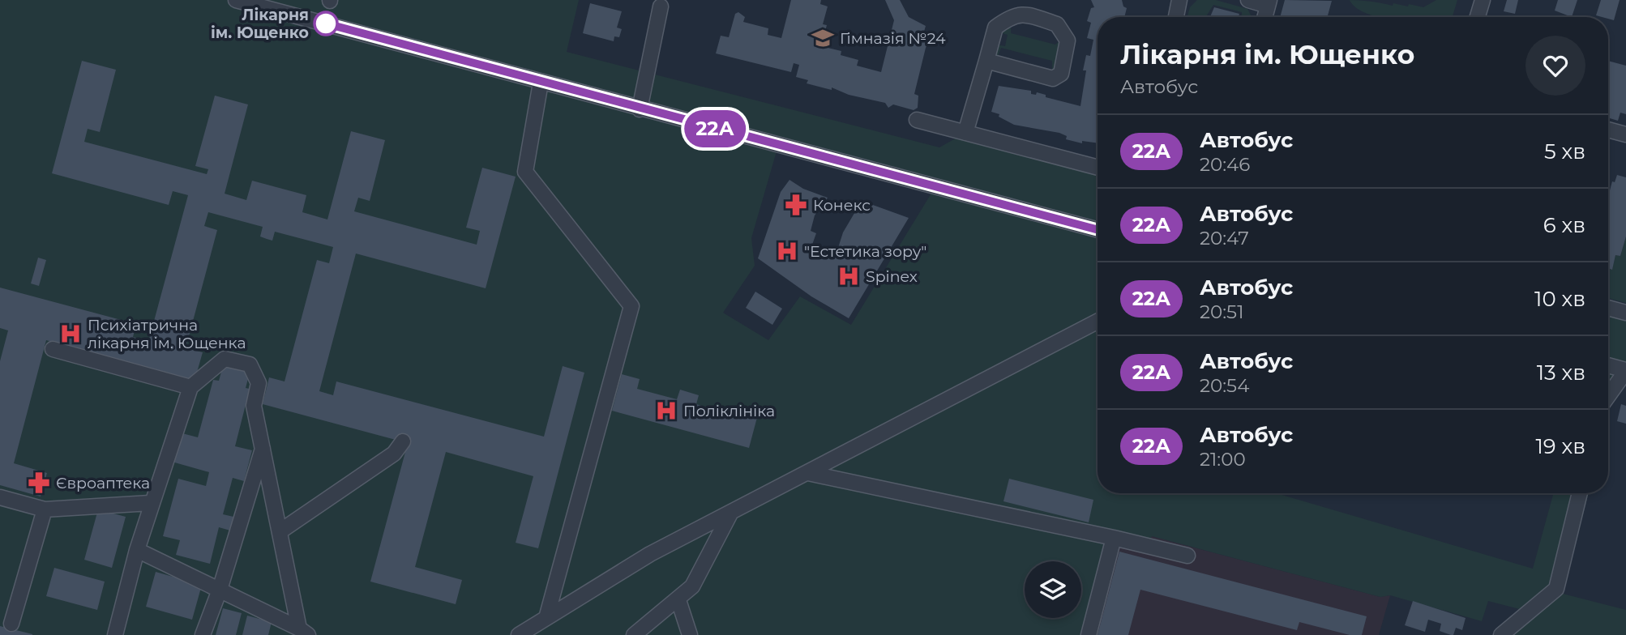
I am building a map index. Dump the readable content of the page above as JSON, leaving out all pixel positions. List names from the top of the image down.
{
  "places": {
    "other": ["Лікарня ім. Ющенко"],
    "school or university": ["Гімназія №24"],
    "pharmacy": ["Конекс", "Євроаптека"],
    "hospital": [
      "\"Естетика зору\"",
      "Spinex",
      "Психіатрична лікарня ім. Ющенка",
      "Поліклініка"
    ]
  },
  "lines": ["bus line 22А"],
  "page": {
    "on_map": "22А",
    "heading": ["Лікарня ім. Ющенко", "Автобус"],
    "list": [
      {
        "mark": "22А",
        "name": "Автобус",
        "note": "20:46",
        "value": "5 хв"
      },
      {
        "mark": "22А",
        "name": "Автобус",
        "note": "20:47",
        "value": "6 хв"
      },
      {
        "mark": "22А",
        "name": "Автобус",
        "note": "20:51",
        "value": "10 хв"
      },
      {
        "mark": "22А",
        "name": "Автобус",
        "note": "20:54",
        "value": "13 хв"
      },
      {
        "mark": "22А",
        "name": "Автобус",
        "note": "21:00",
        "value": "19 хв"
      }
    ]
  }
}
